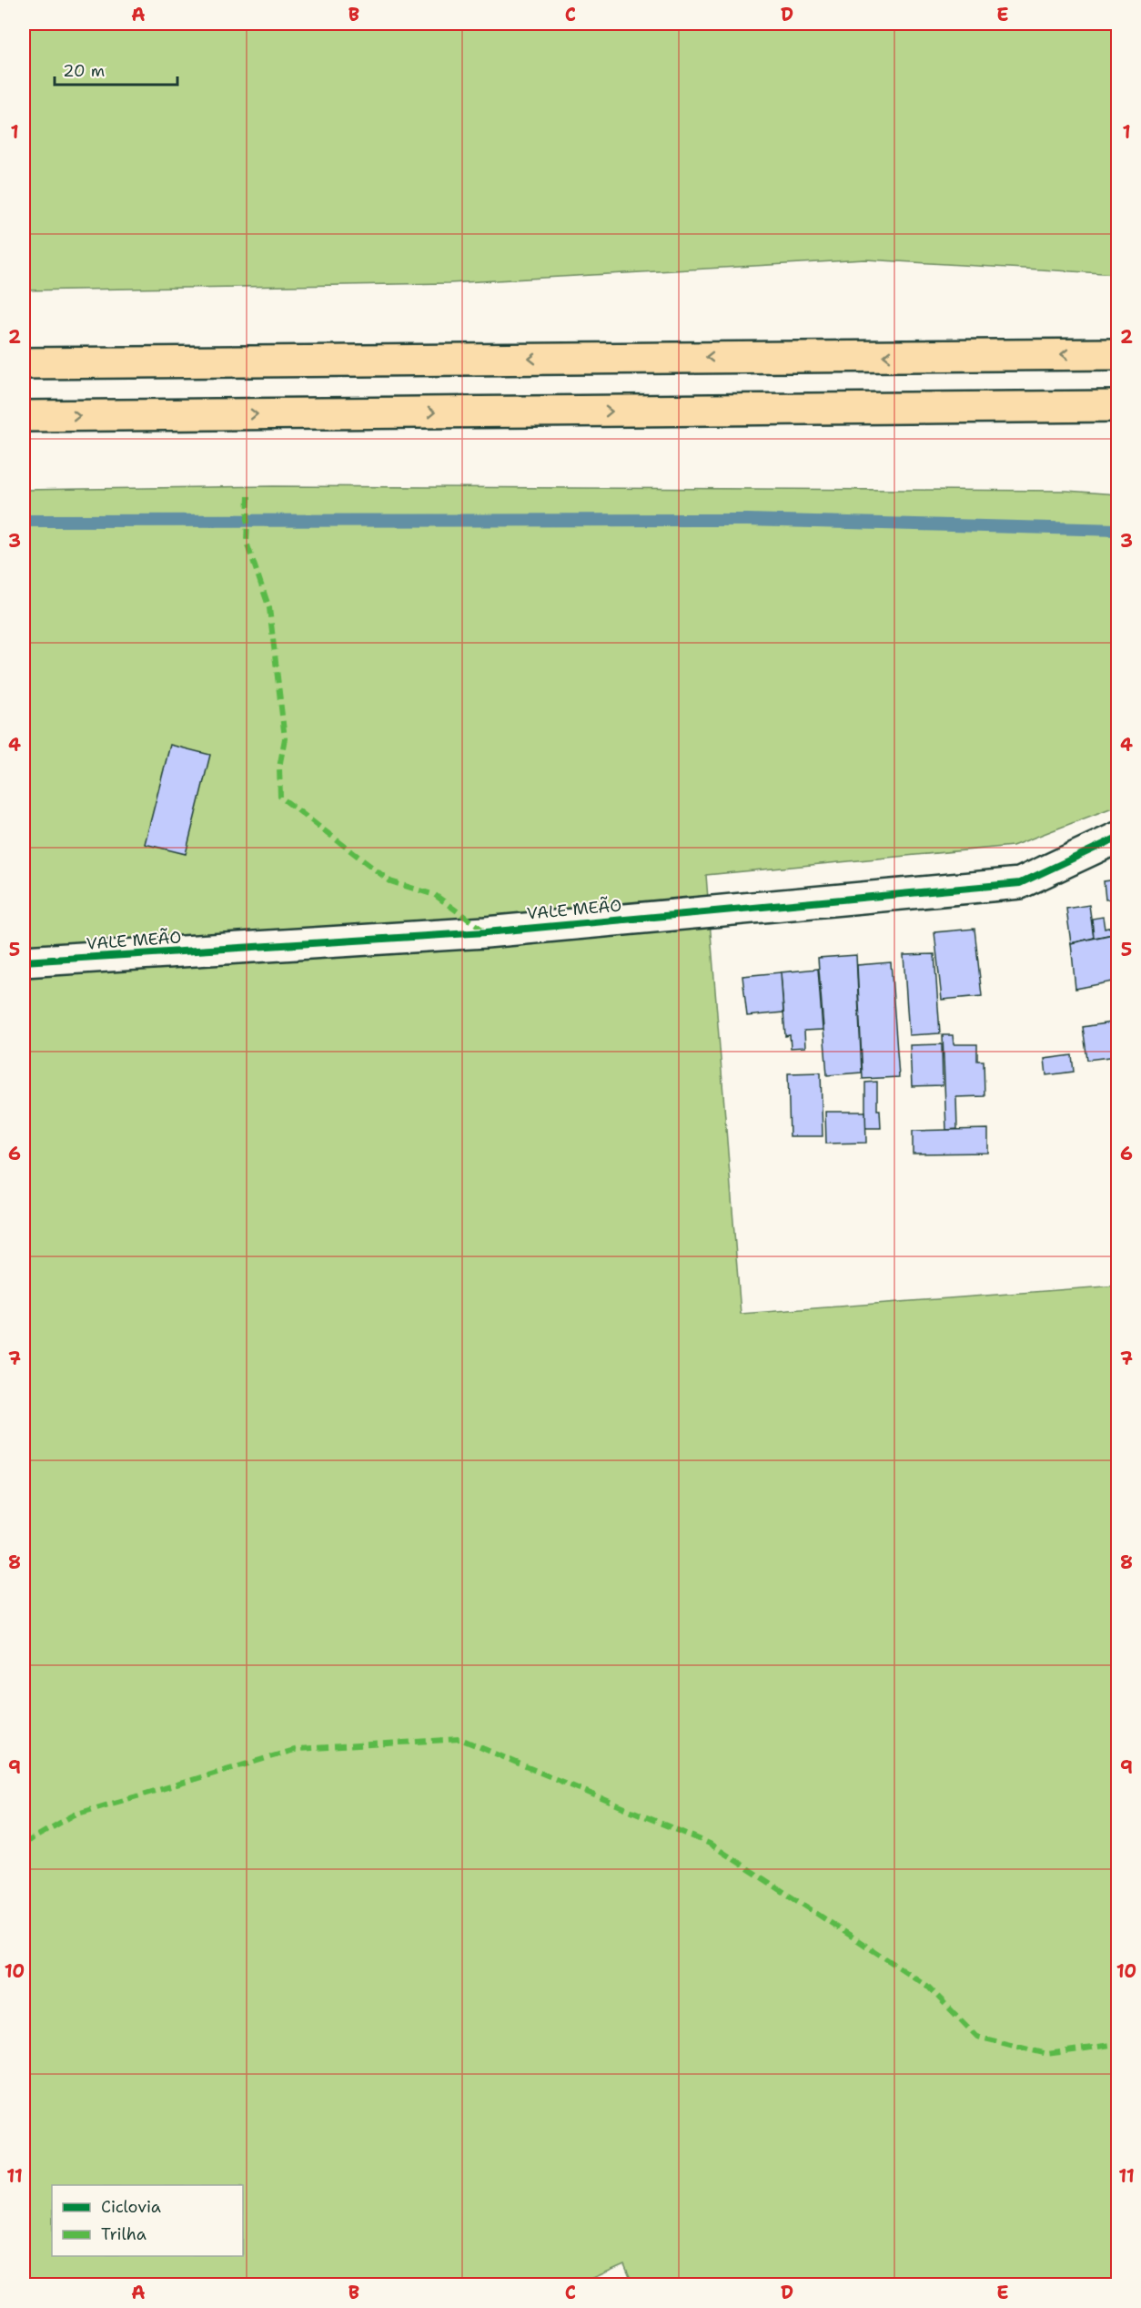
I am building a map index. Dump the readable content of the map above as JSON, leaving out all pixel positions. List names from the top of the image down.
{
  "streets": {
    "street": ["VALE MEÃO"]
  },
  "legend": ["Ciclovia", "Trilha"],
  "scale_bar": "20 m",
  "grid": {
    "columns": [
      "A",
      "B",
      "C",
      "D",
      "E"
    ],
    "rows": [
      "1",
      "2",
      "3",
      "4",
      "5",
      "6",
      "7",
      "8",
      "9",
      "10",
      "11"
    ]
  }
}
